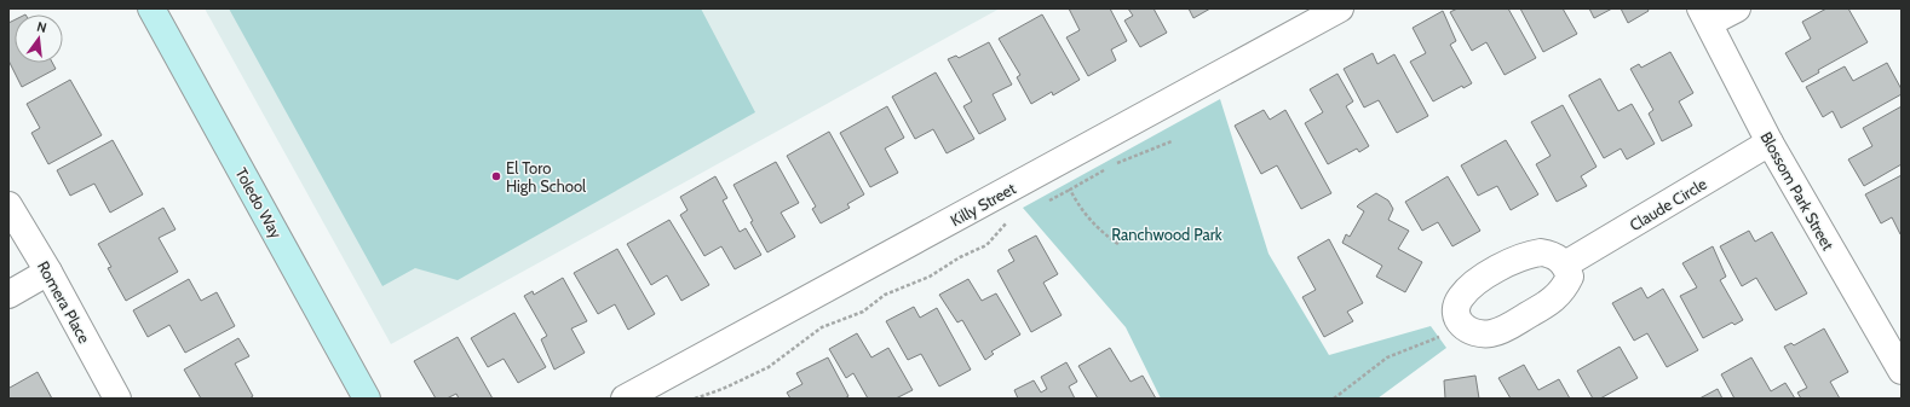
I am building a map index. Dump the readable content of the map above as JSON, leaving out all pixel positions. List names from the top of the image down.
{
  "streets": {
    "main road": ["Toledo Way"],
    "street": [
      "Blossom Park Street",
      "Killy Street",
      "Claude Circle",
      "Romera Place"
    ]
  },
  "crossings": [
    ["Blossom Park Street", "Claude Circle"]
  ],
  "parks": ["Ranchwood Park"],
  "places": ["El Toro High School"],
  "north": "top"
}
